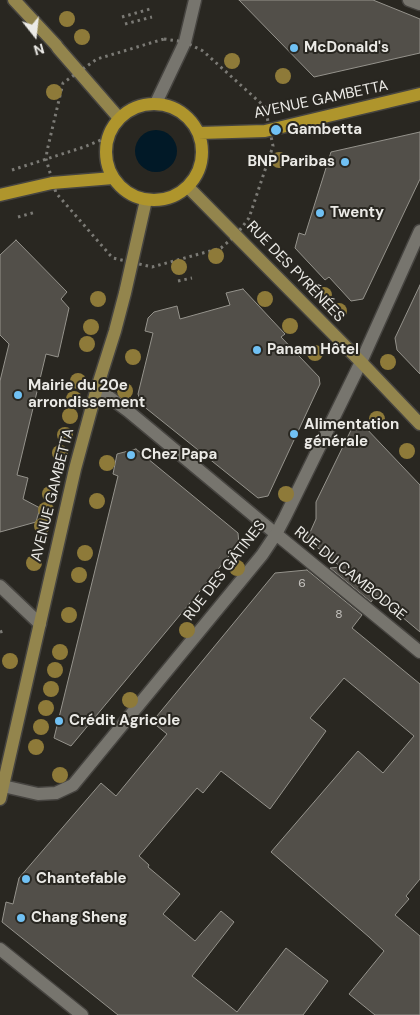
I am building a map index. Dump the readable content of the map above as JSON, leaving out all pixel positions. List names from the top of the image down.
{
  "streets": {
    "main road": ["AVENUE GAMBETTA", "RUE DES PYRÉNÉES"],
    "street": ["RUE DES GÂTINES", "RUE DU CAMBODGE"]
  },
  "crossings": [
    ["AVENUE GAMBETTA", "RUE DES PYRÉNÉES"],
    ["AVENUE GAMBETTA", "RUE DES GÂTINES"],
    ["AVENUE GAMBETTA", "RUE DU CAMBODGE"],
    ["RUE DES PYRÉNÉES", "RUE DES GÂTINES"],
    ["RUE DES GÂTINES", "RUE DU CAMBODGE"]
  ],
  "places": [
    "McDonald's",
    "Gambetta",
    "BNP Paribas",
    "Twenty",
    "Panam Hôtel",
    "Mairie du 20e arrondissement",
    "Alimentation générale",
    "Chez Papa",
    "Crédit Agricole",
    "Chantefable",
    "Chang Sheng"
  ],
  "house_numbers": ["6", "8"],
  "north": "bottom"
}
